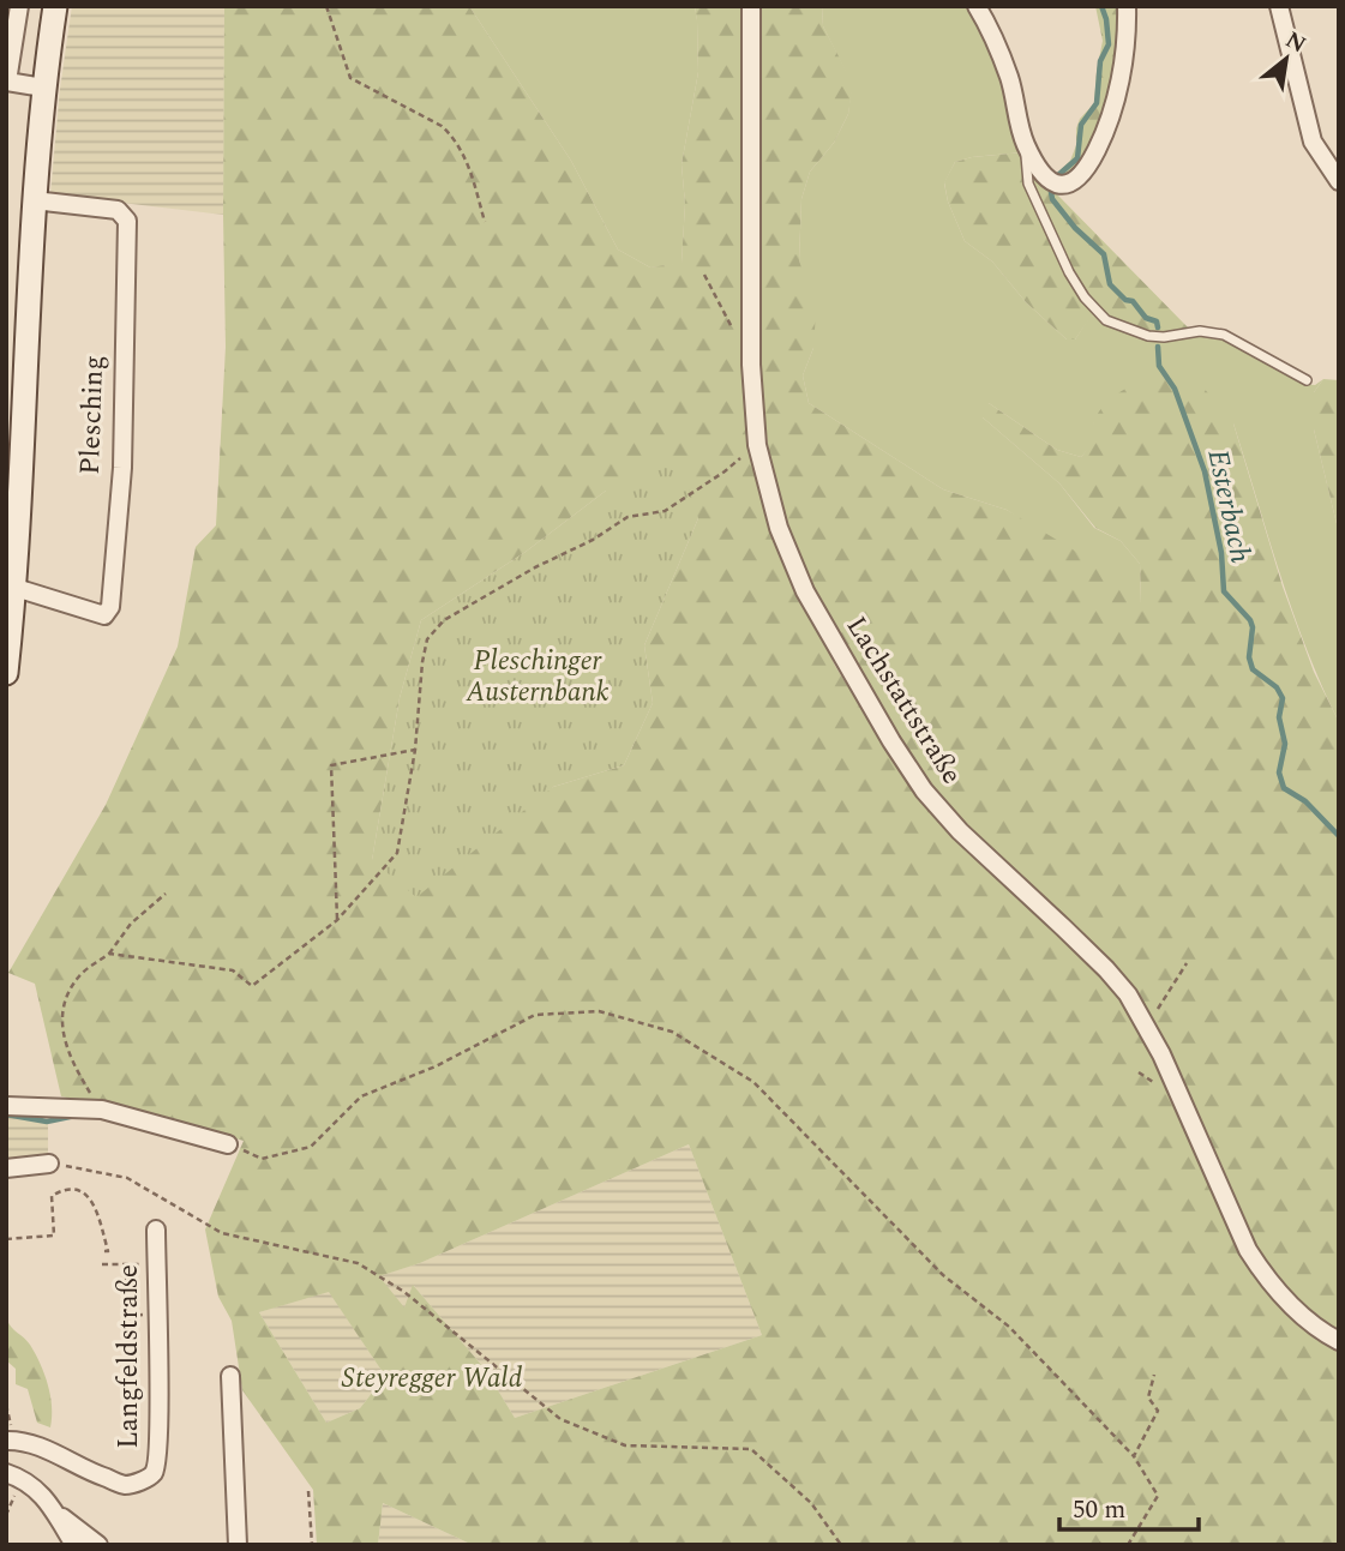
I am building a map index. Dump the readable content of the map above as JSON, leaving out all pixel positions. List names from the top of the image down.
{
  "streets": {
    "street": ["Plesching", "Lachstattstraße", "Langfeldstraße"]
  },
  "water": ["Esterbach"],
  "parks": ["Pleschinger Austernbank", "Steyregger Wald"],
  "scale_bar": "50 m",
  "north": "top right"
}
